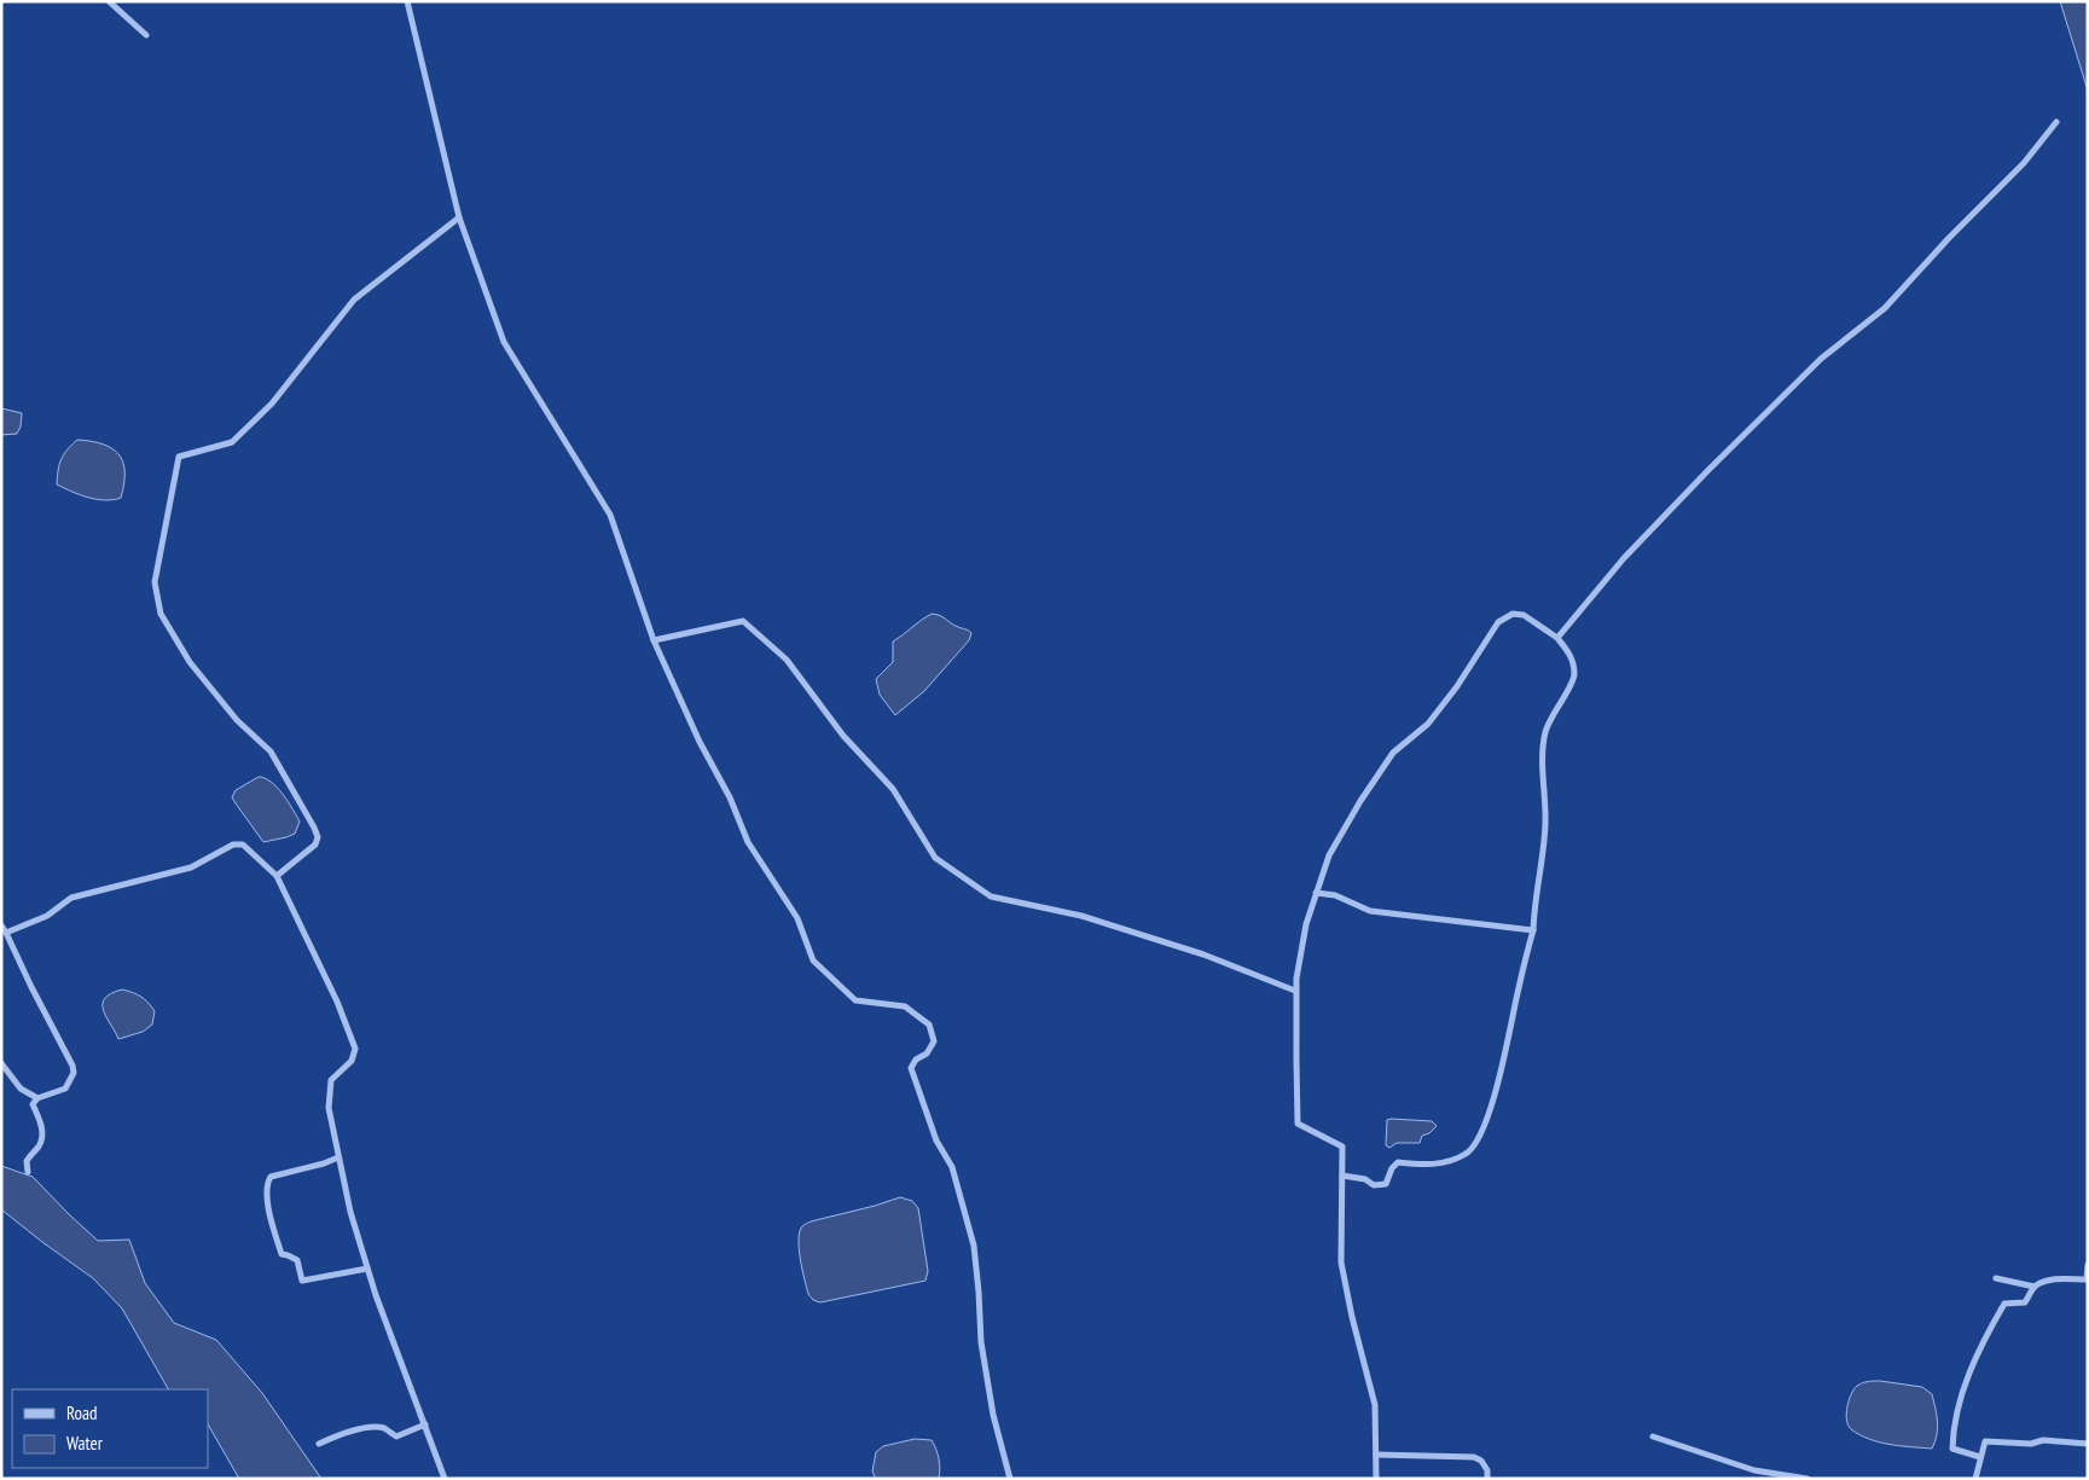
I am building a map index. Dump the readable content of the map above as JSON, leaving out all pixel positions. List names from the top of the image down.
{
  "legend": ["Road", "Water"]
}
